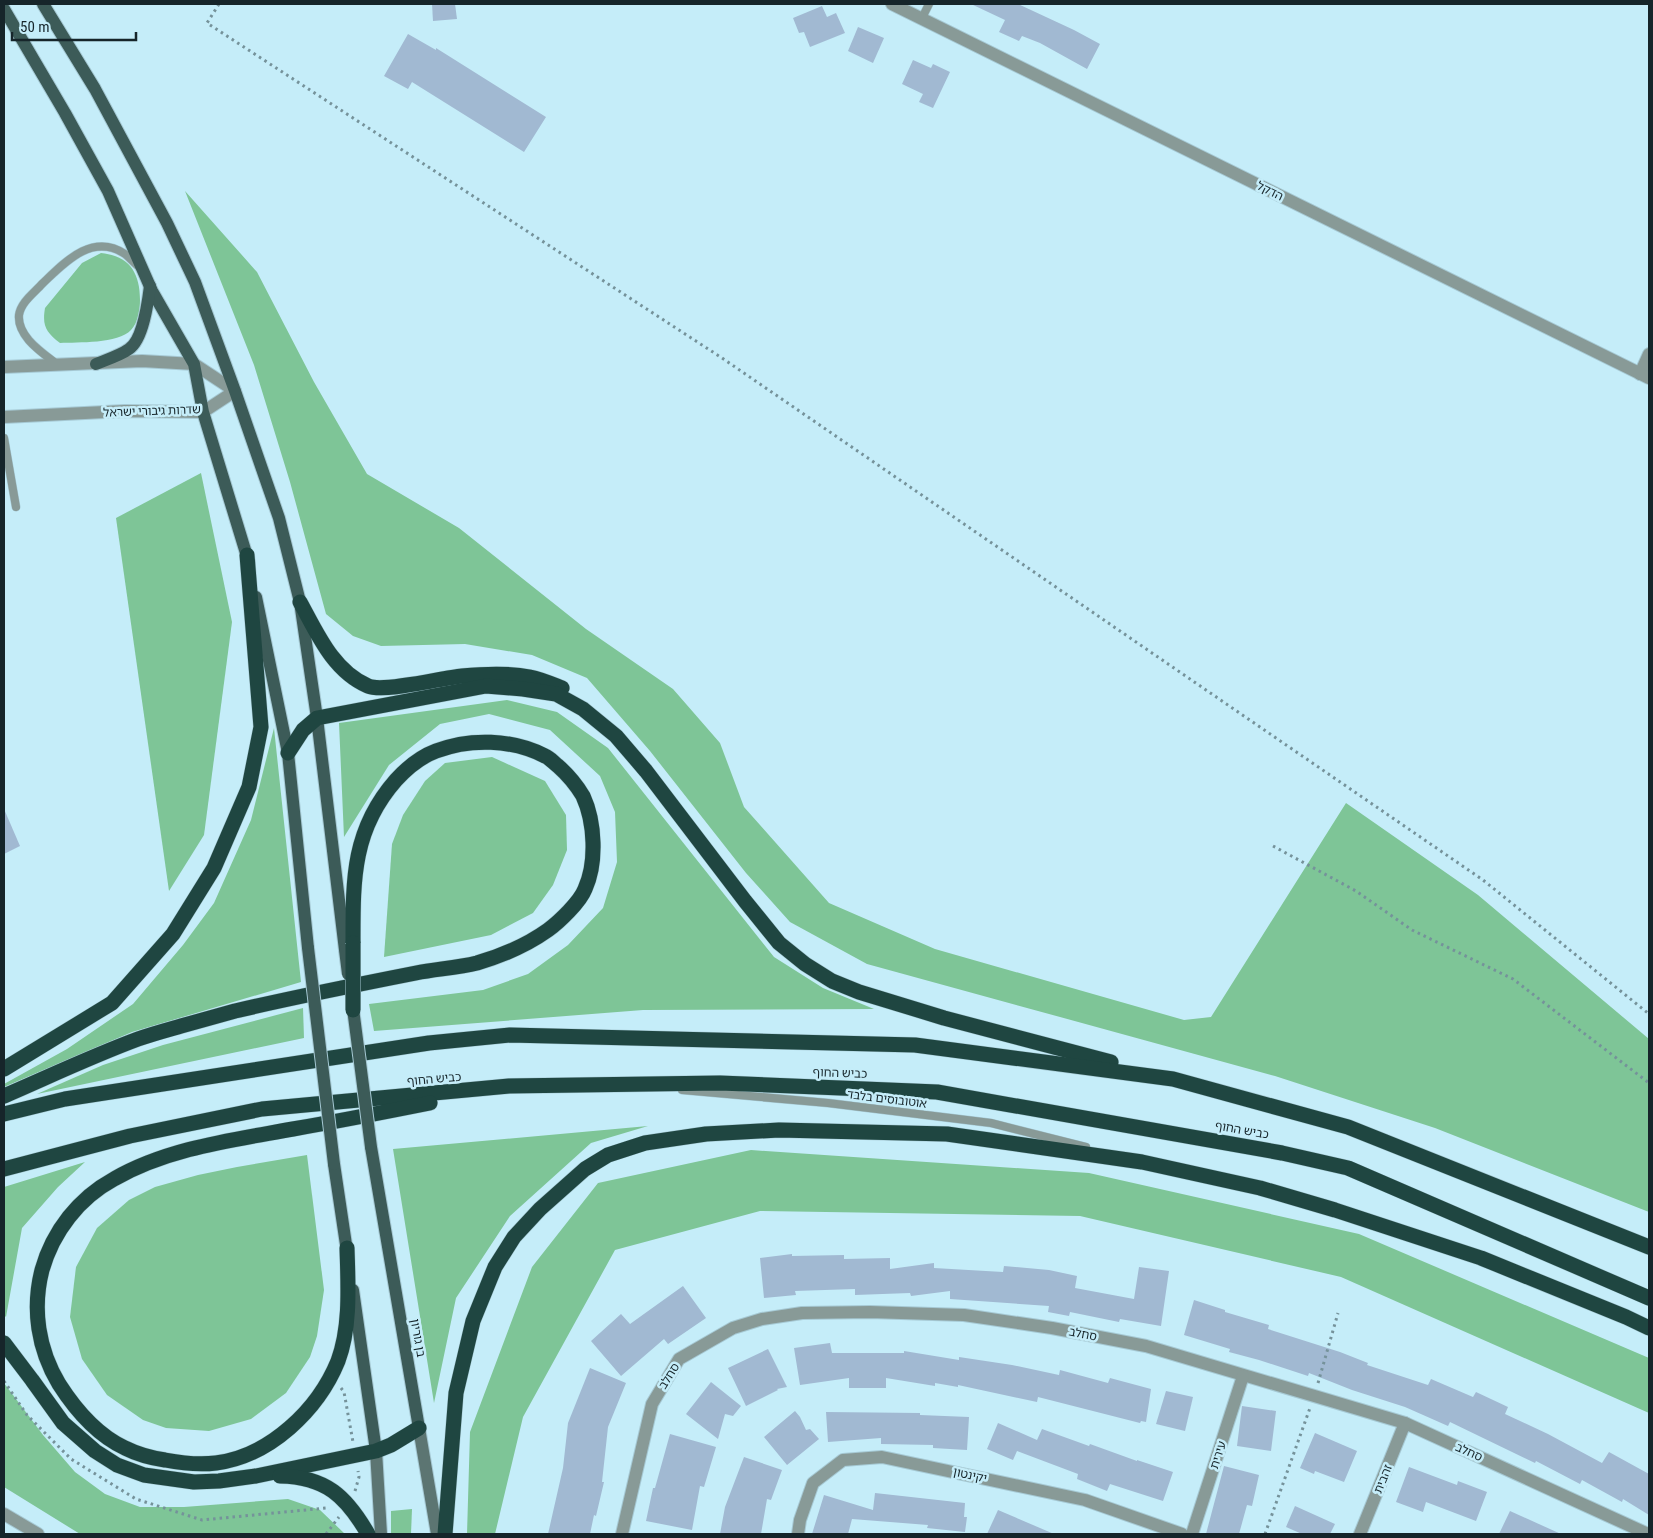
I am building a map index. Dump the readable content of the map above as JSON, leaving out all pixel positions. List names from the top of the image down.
{
  "streets": {
    "highway": ["כביש החוף"],
    "main road": ["בן גוריון"],
    "street": [
      "הדקל",
      "שדרות גיבורי ישראל",
      "סחלב",
      "עירית",
      "יקינטון",
      "זהבית"
    ],
    "lane": ["אוטובוסים בלבד"]
  },
  "crossings": [
    ["כביש החוף", "אוטובוסים בלבד"],
    ["סחלב", "עירית"],
    ["סחלב", "זהבית"]
  ],
  "scale_bar": "50 m"
}
